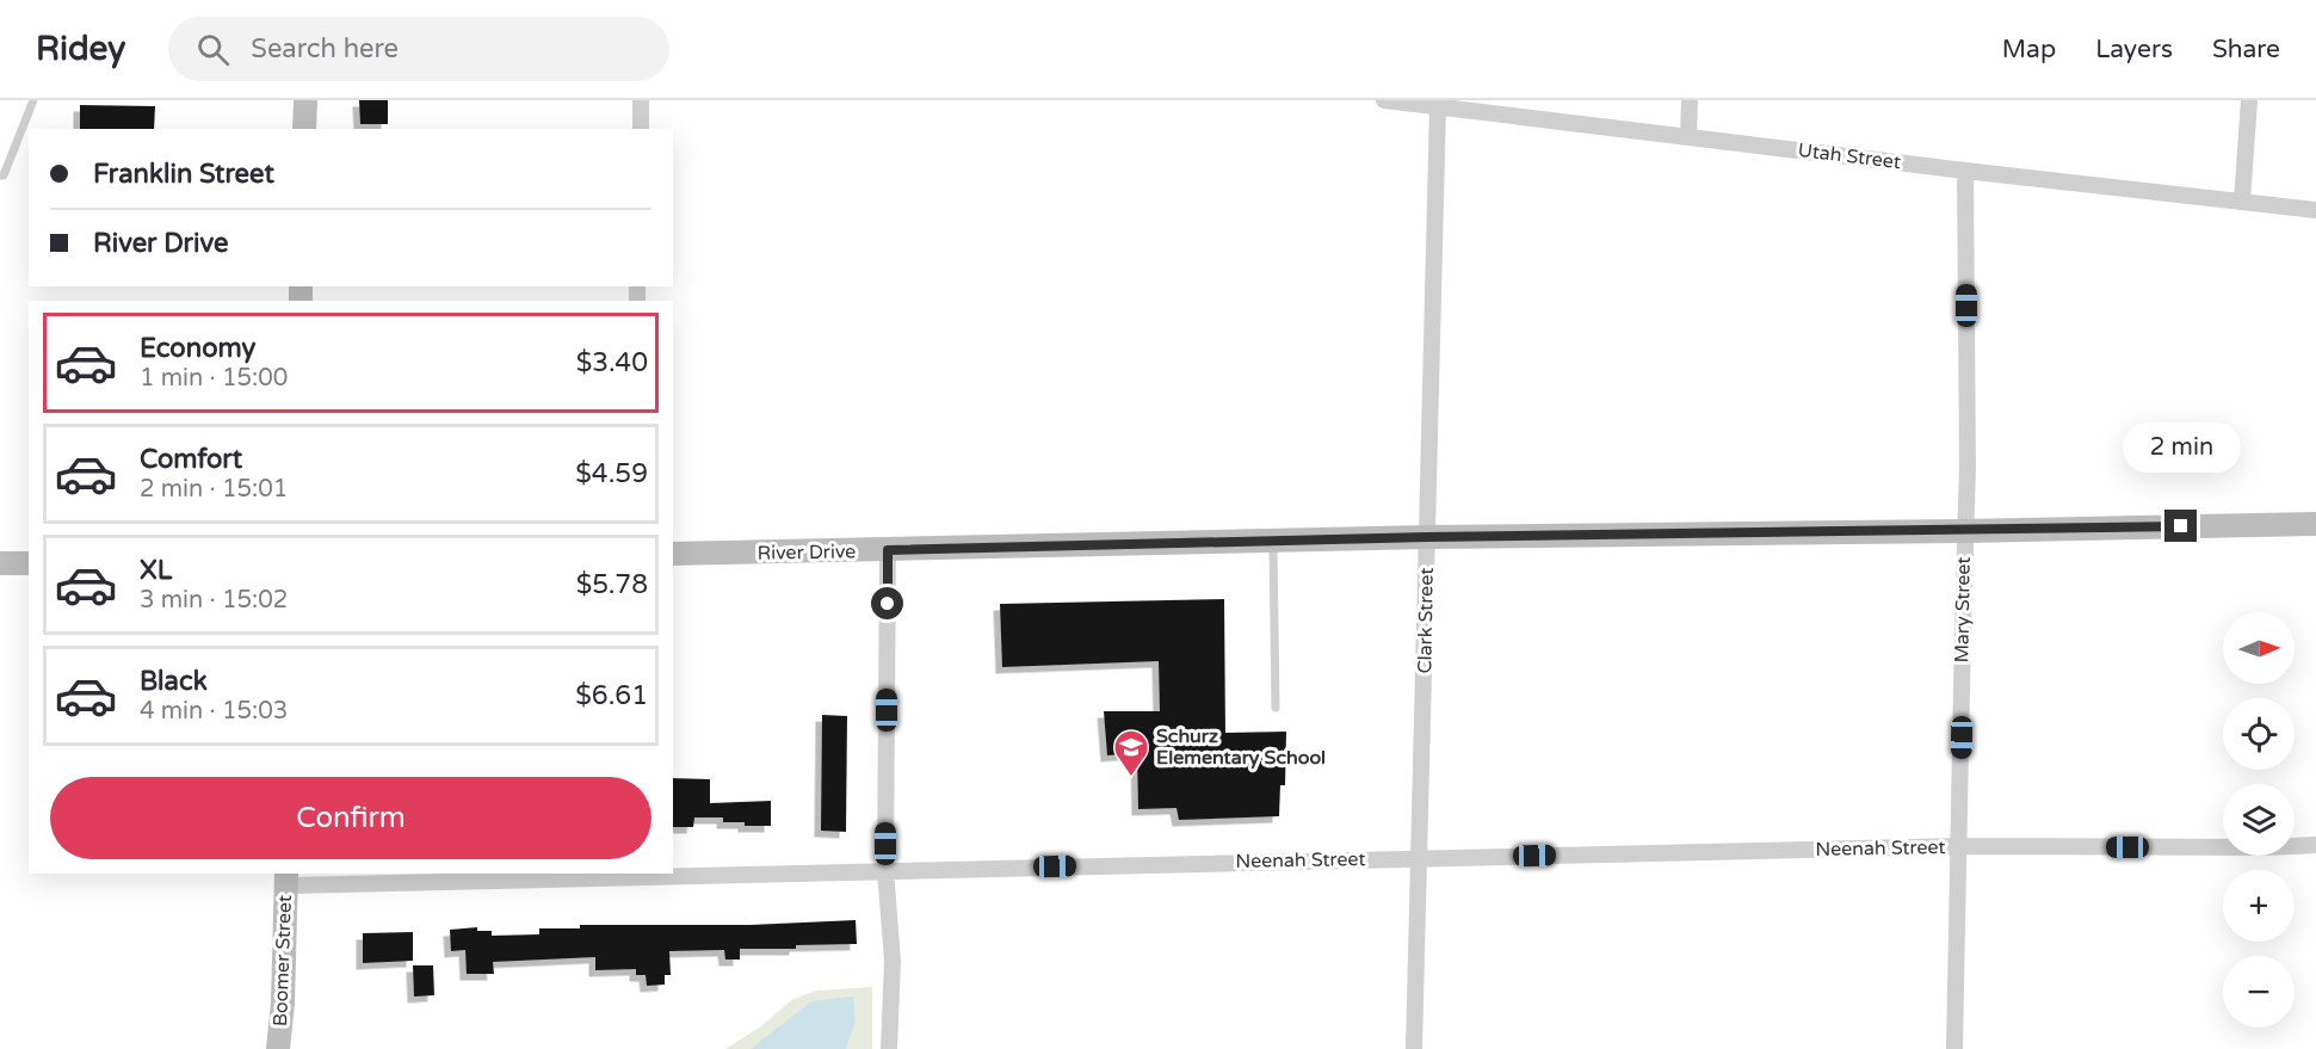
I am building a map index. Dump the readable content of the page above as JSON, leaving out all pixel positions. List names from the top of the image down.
{
  "streets": {
    "street": [
      "Utah Street",
      "River Drive",
      "Mary Street",
      "Clark Street",
      "Neenah Street",
      "Boomer Street"
    ]
  },
  "crossings": [
    ["Utah Street", "Mary Street"],
    ["Utah Street", "Clark Street"],
    ["River Drive", "Mary Street"],
    ["River Drive", "Clark Street"],
    ["Mary Street", "Neenah Street"],
    ["Clark Street", "Neenah Street"],
    ["Neenah Street", "Boomer Street"]
  ],
  "places": {
    "school or university": ["Schurz Elementary School"]
  },
  "north": "right",
  "page": {
    "header": "Ridey",
    "search": "Search here",
    "nav": ["Map", "Layers", "Share"],
    "banner": ["Franklin Street", "River Drive"],
    "list": [
      {
        "name": "Economy",
        "note": "1 min · 15:00",
        "value": "$3.40"
      },
      {
        "name": "Comfort",
        "note": "2 min · 15:01",
        "value": "$4.59"
      },
      {
        "name": "XL",
        "note": "3 min · 15:02",
        "value": "$5.78"
      },
      {
        "name": "Black",
        "note": "4 min · 15:03",
        "value": "$6.61"
      }
    ],
    "bubble": "2 min",
    "map_buttons": ["+", "−"],
    "buttons": "Confirm"
  }
}
